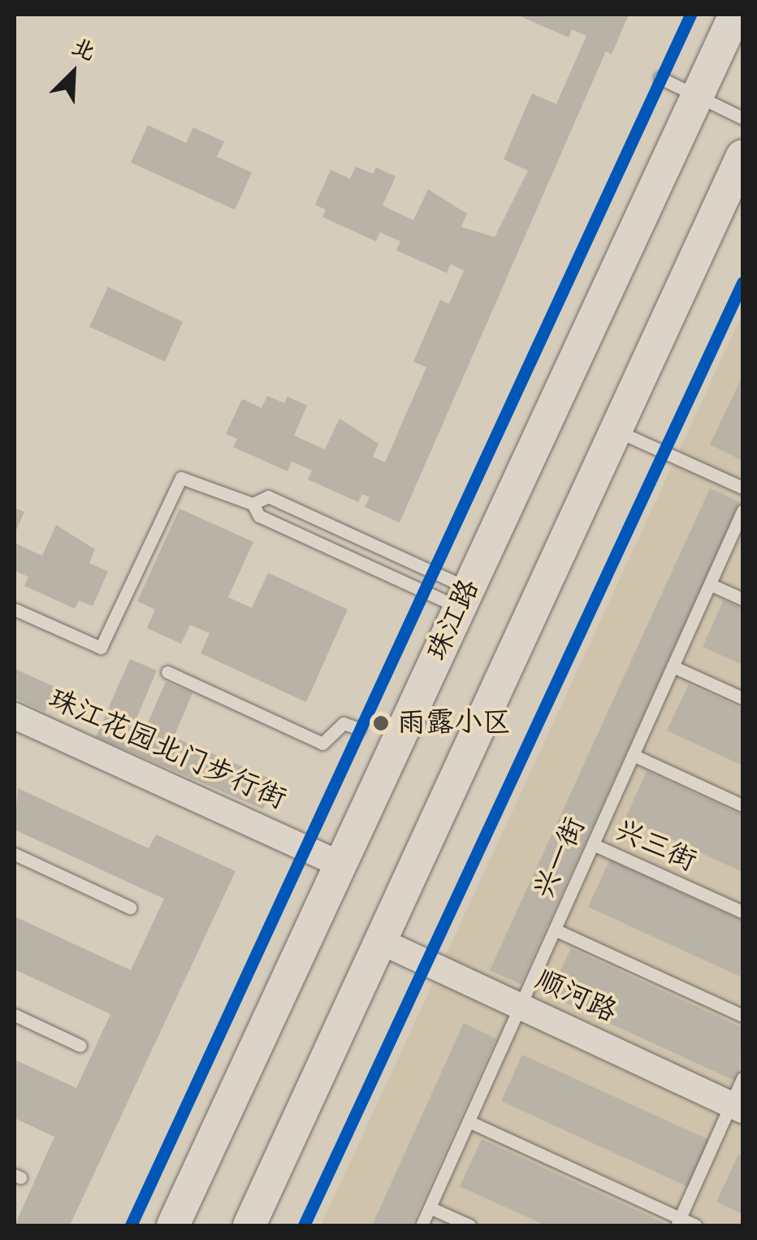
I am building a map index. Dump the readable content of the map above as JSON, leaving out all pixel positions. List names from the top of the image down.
{
  "streets": {
    "street": ["珠江路", "珠江花园北门步行街", "顺河路"],
    "lane": ["兴三街", "兴一街"]
  },
  "crossings": [
    ["珠江路", "珠江花园北门步行街"],
    ["兴三街", "兴一街"],
    ["兴一街", "顺河路"]
  ],
  "places": ["雨露小区"],
  "north": "top right"
}
